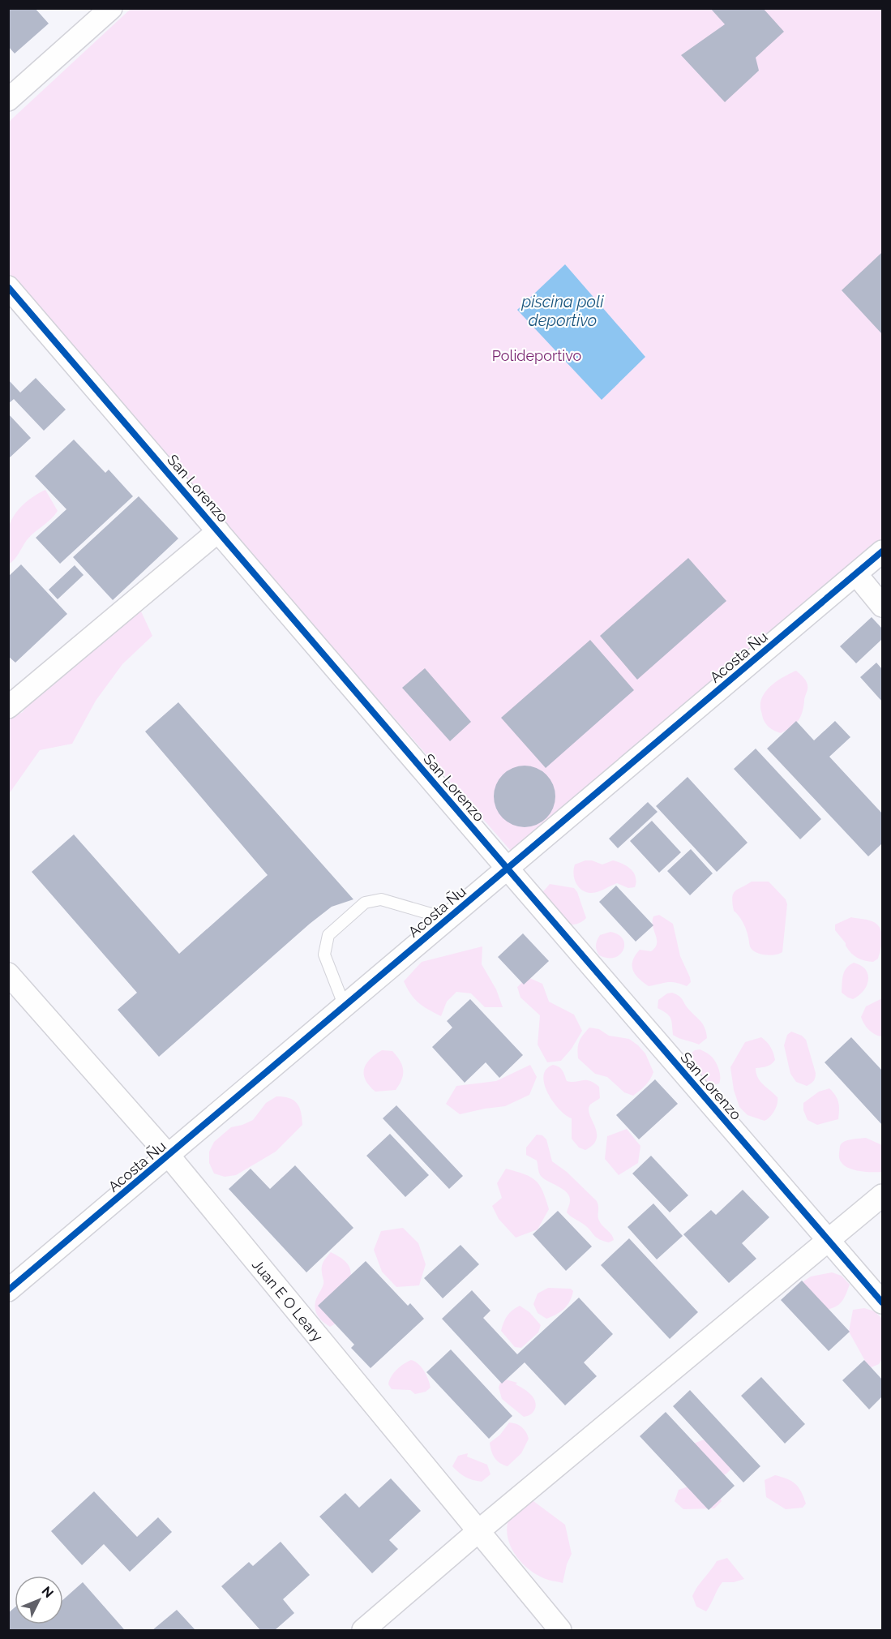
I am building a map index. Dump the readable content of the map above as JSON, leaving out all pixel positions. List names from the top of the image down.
{
  "streets": {
    "street": ["San Lorenzo", "Acosta Ñu", "Juan E O Leary"]
  },
  "crossings": [
    ["San Lorenzo", "Acosta Ñu"],
    ["Acosta Ñu", "Juan E O Leary"]
  ],
  "water": ["piscina poli deportivo"],
  "parks": ["Polideportivo"],
  "north": "top right"
}
